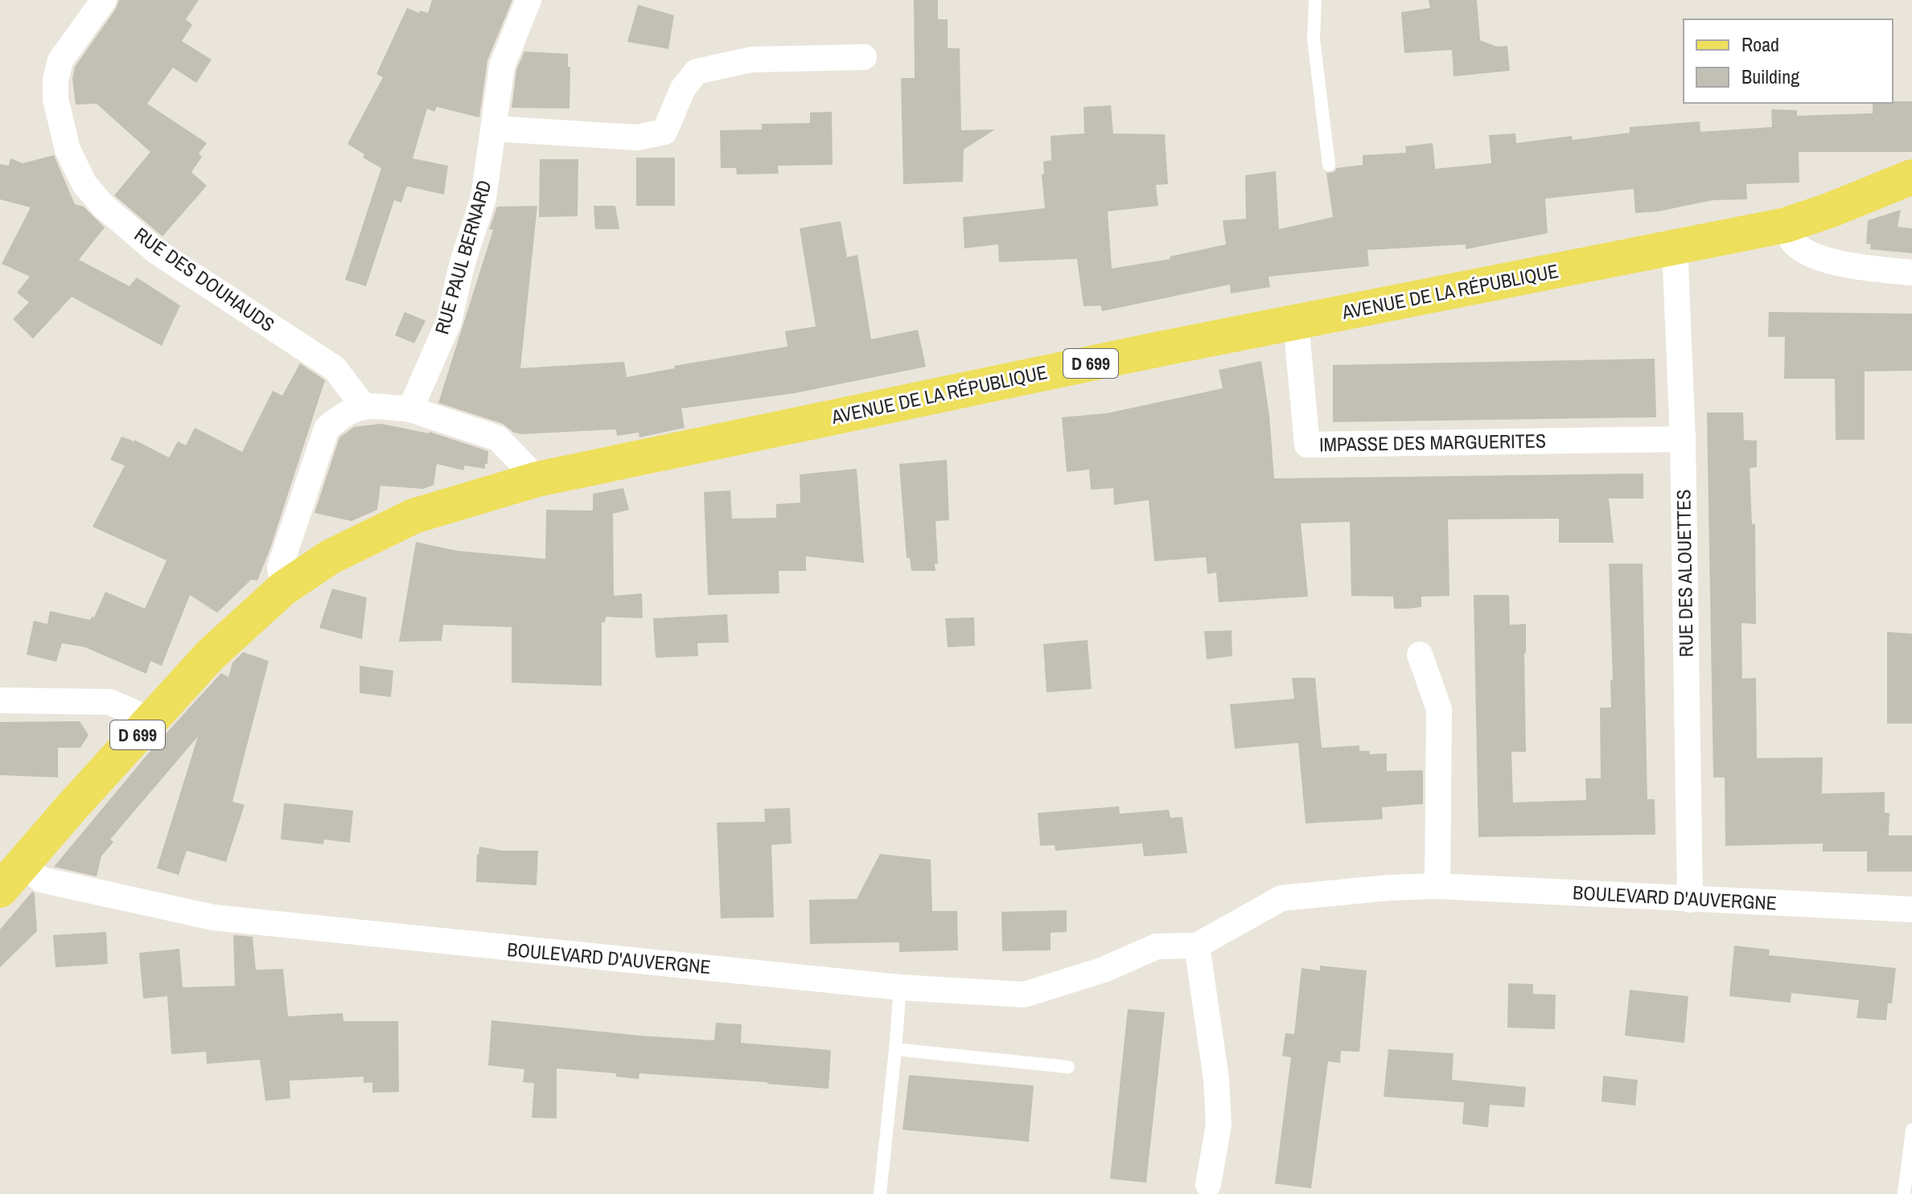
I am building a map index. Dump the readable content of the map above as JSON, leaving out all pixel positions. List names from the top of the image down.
{
  "streets": {
    "main road": ["AVENUE DE LA RÉPUBLIQUE", "D 699"],
    "street": [
      "RUE PAUL BERNARD",
      "RUE DES DOUHAUDS",
      "IMPASSE DES MARGUERITES",
      "RUE DES ALOUETTES",
      "BOULEVARD D'AUVERGNE"
    ]
  },
  "crossings": [
    ["AVENUE DE LA RÉPUBLIQUE", "D 699"],
    ["AVENUE DE LA RÉPUBLIQUE", "IMPASSE DES MARGUERITES"],
    ["AVENUE DE LA RÉPUBLIQUE", "RUE DES ALOUETTES"],
    ["D 699", "BOULEVARD D'AUVERGNE"],
    ["IMPASSE DES MARGUERITES", "RUE DES ALOUETTES"],
    ["RUE DES ALOUETTES", "BOULEVARD D'AUVERGNE"]
  ],
  "legend": ["Road", "Building"]
}
